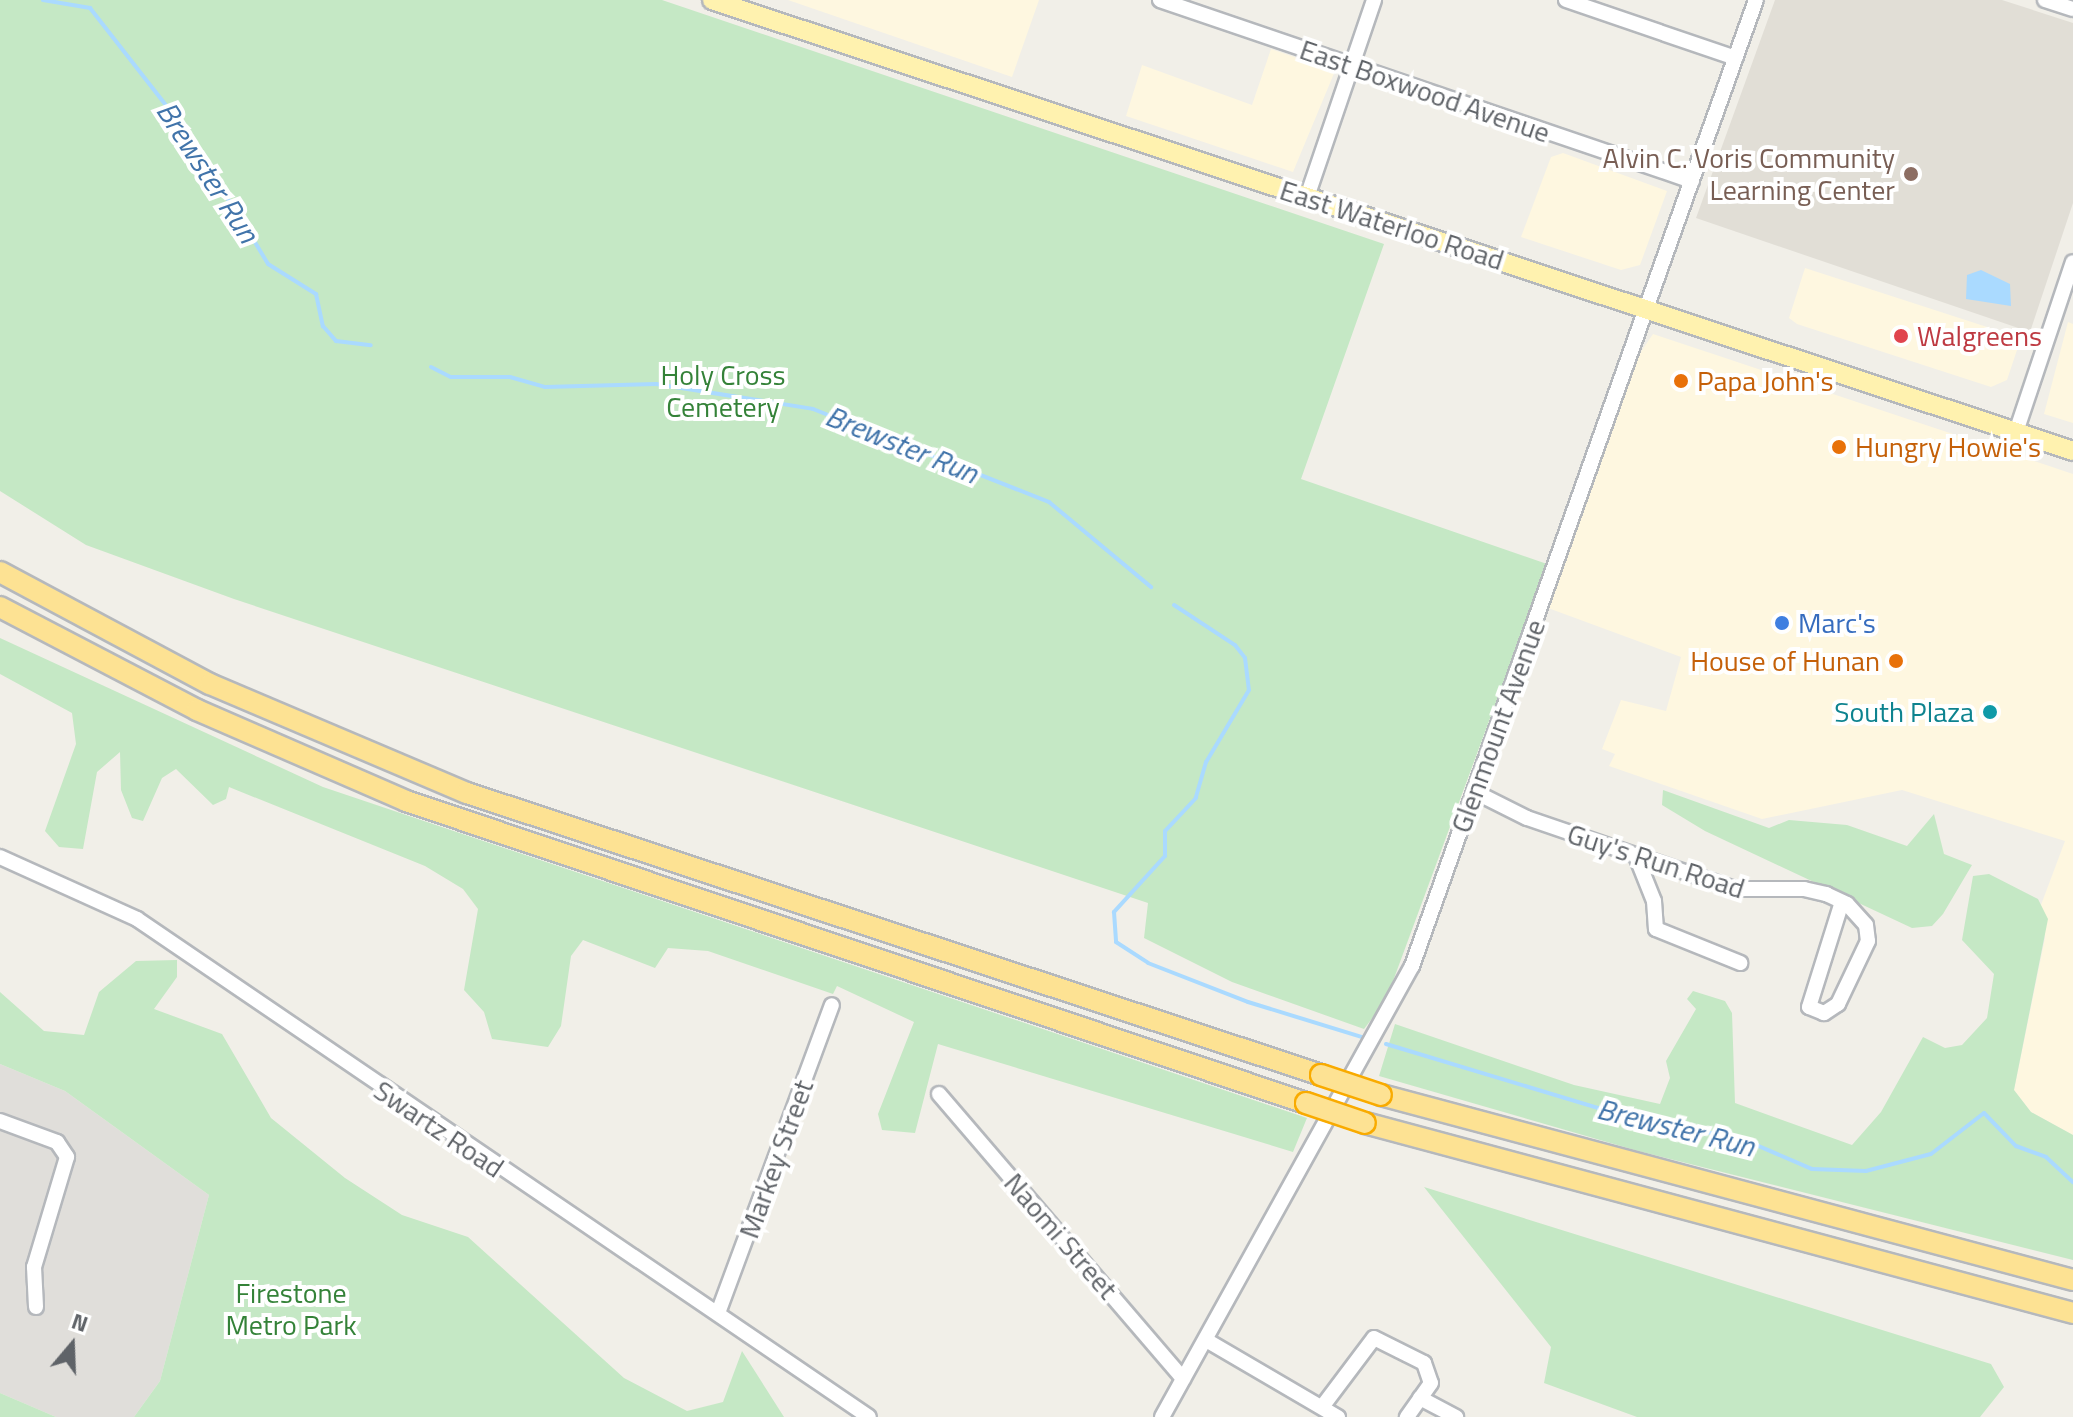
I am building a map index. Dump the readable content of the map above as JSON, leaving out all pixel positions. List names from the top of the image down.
{
  "streets": {
    "main road": ["East Waterloo Road"],
    "street": [
      "East Boxwood Avenue",
      "Glenmount Avenue",
      "Guy's Run Road",
      "Swartz Road",
      "Markey Street",
      "Naomi Street"
    ]
  },
  "crossings": [
    ["East Boxwood Avenue", "Glenmount Avenue"],
    ["East Waterloo Road", "Glenmount Avenue"],
    ["Glenmount Avenue", "Guy's Run Road"],
    ["Glenmount Avenue", "Naomi Street"],
    ["Swartz Road", "Markey Street"]
  ],
  "water": ["Brewster Run"],
  "parks": ["Holy Cross Cemetery", "Firestone Metro Park"],
  "places": [
    "Alvin C. Voris Community Learning Center",
    "Walgreens",
    "Papa John's",
    "Hungry Howie's",
    "Marc's",
    "House of Hunan",
    "South Plaza"
  ],
  "north": "top"
}
